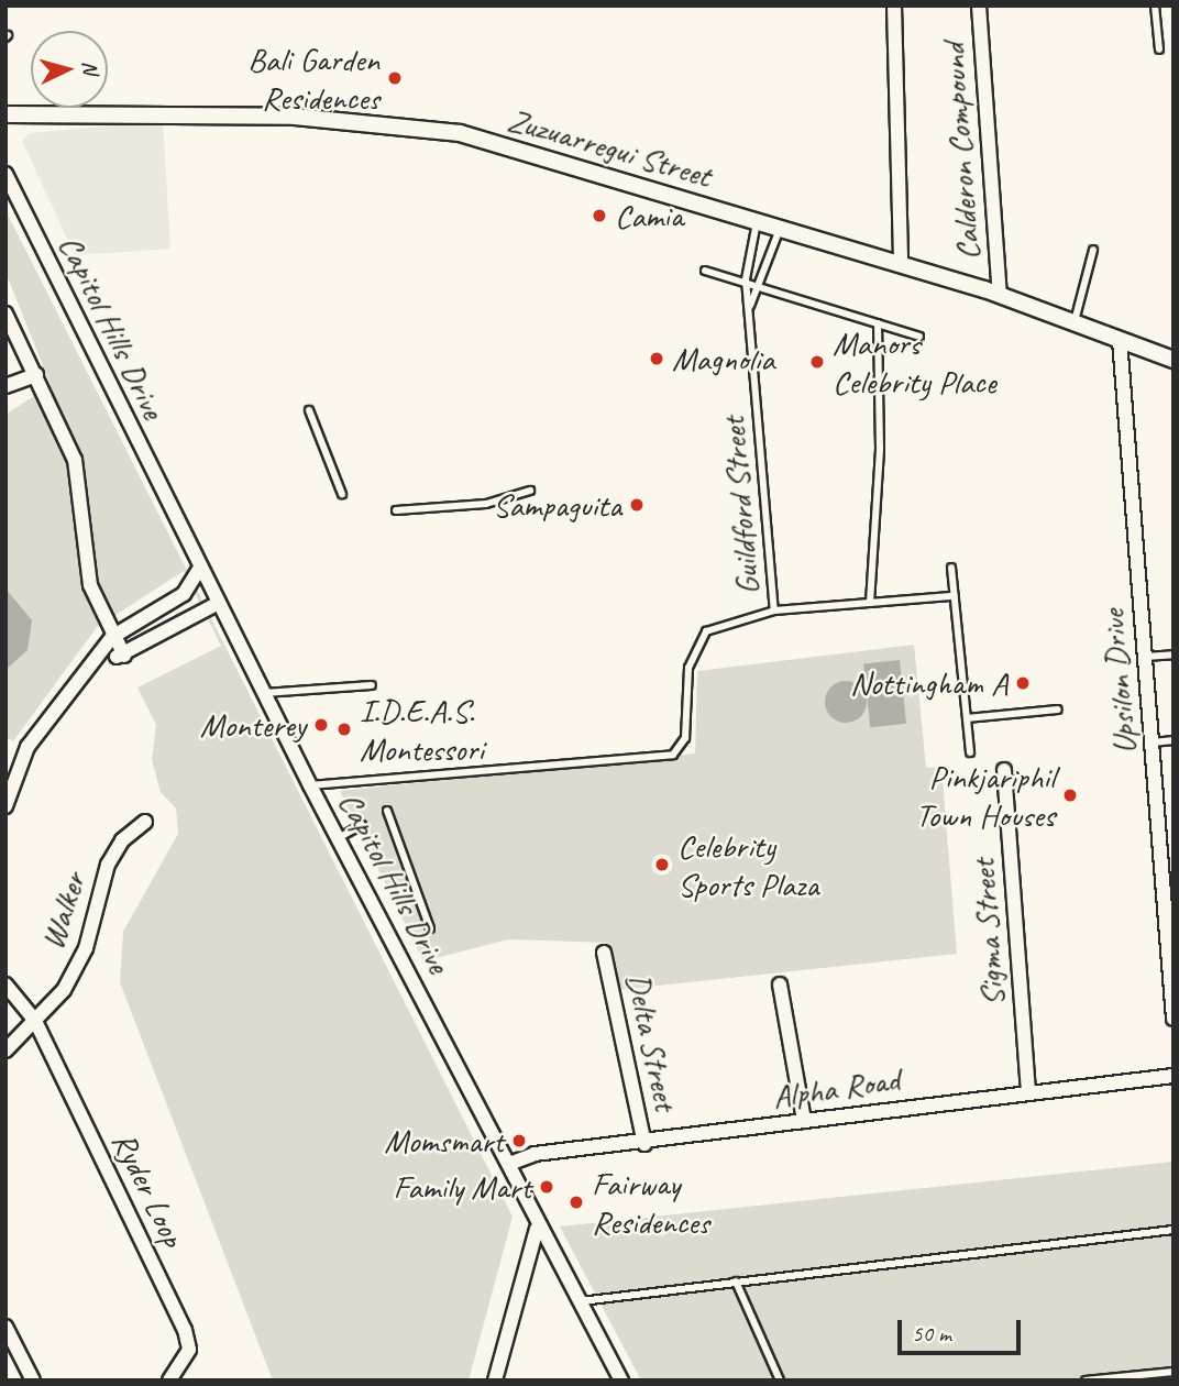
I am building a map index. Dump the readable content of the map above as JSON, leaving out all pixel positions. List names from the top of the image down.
{
  "streets": {
    "street": [
      "Zuzuarregui Street",
      "Calderon Compound",
      "Capitol Hills Drive",
      "Upsilon Drive",
      "Walker",
      "Sigma Street",
      "Delta Street",
      "Alpha Road",
      "Ryder Loop"
    ],
    "lane": ["Guildford Street"]
  },
  "crossings": [
    ["Zuzuarregui Street", "Calderon Compound"],
    ["Zuzuarregui Street", "Guildford Street"],
    ["Zuzuarregui Street", "Upsilon Drive"],
    ["Capitol Hills Drive", "Alpha Road"],
    ["Walker", "Ryder Loop"],
    ["Sigma Street", "Alpha Road"],
    ["Delta Street", "Alpha Road"]
  ],
  "places": [
    "Bali Garden Residences",
    "Camia",
    "Magnolia",
    "Manors Celebrity Place",
    "Sampaguita",
    "Nottingham A",
    "Monterey",
    "I.D.E.A.S. Montessori",
    "Pinkjariphil Town Houses",
    "Celebrity Sports Plaza",
    "Momsmart",
    "Family Mart",
    "Fairway Residences"
  ],
  "scale_bar": "50 m",
  "north": "right"
}
